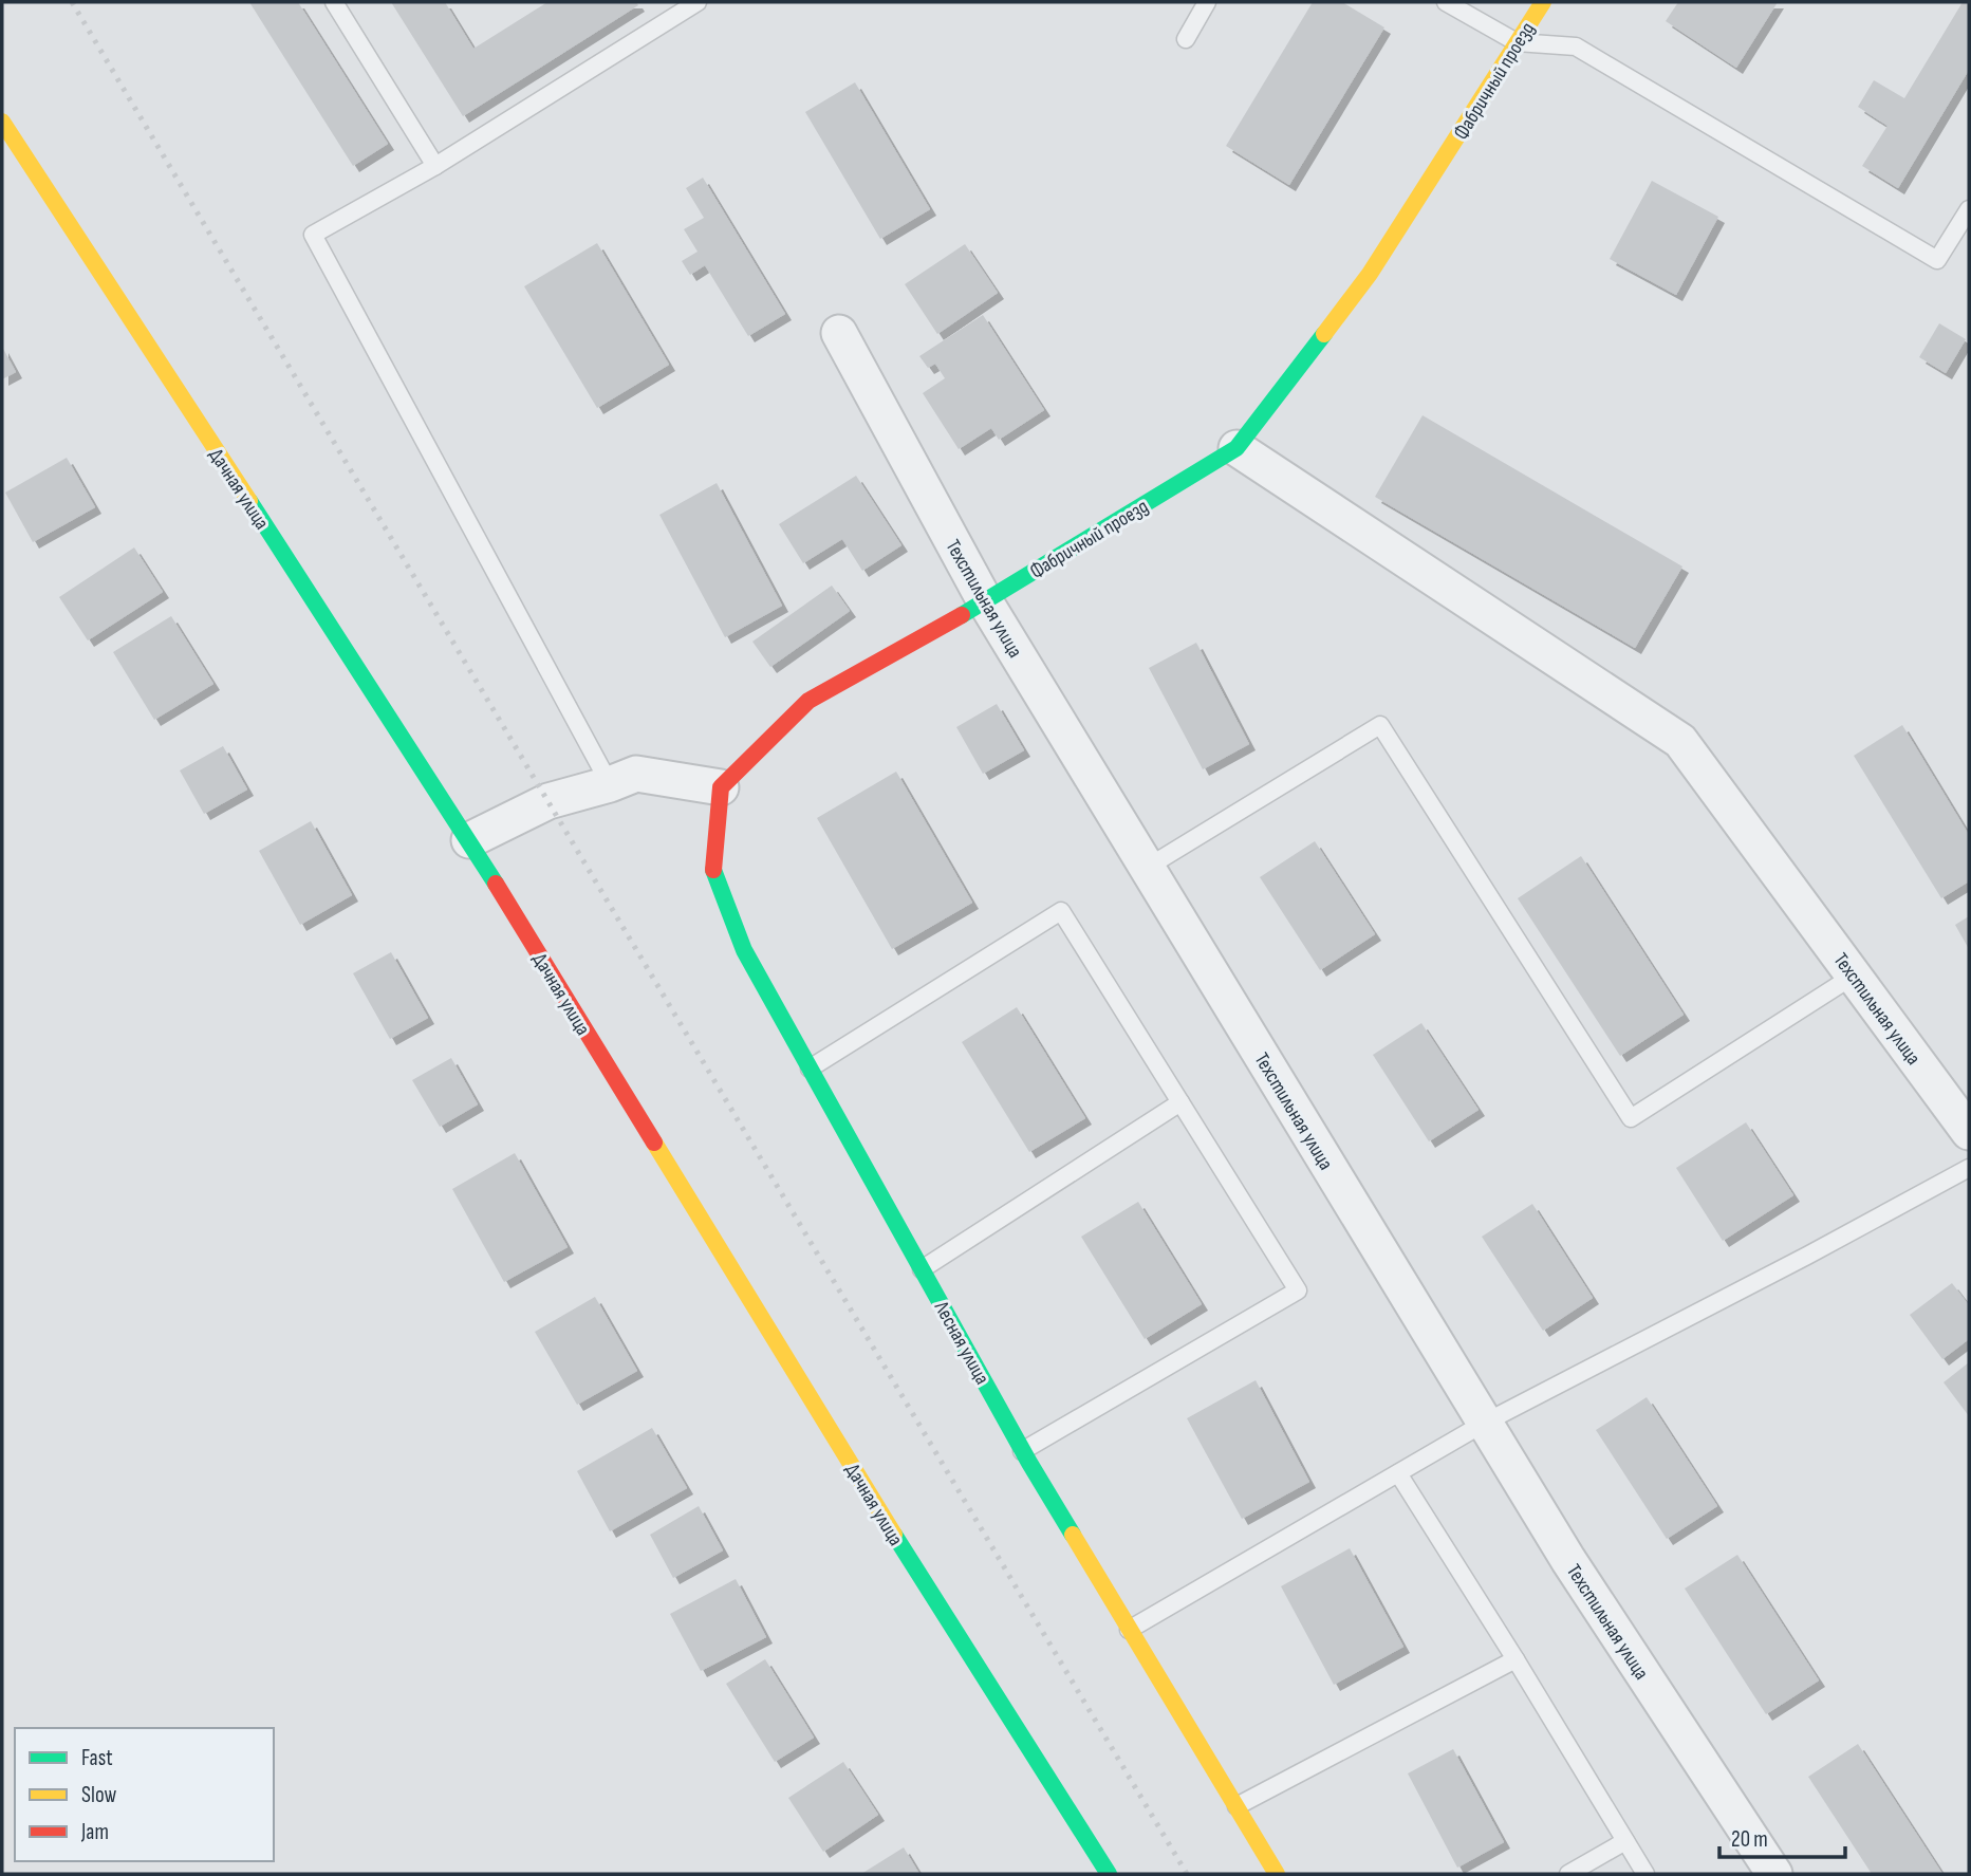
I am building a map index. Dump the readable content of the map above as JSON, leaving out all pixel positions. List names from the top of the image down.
{
  "streets": {
    "street": [
      "Фабричный проезд",
      "Дачная улица",
      "Техстильная улица",
      "Лесная улица"
    ]
  },
  "crossings": [
    ["Фабричный проезд", "Техстильная улица"],
    ["Фабричный проезд", "Лесная улица"]
  ],
  "legend": ["Fast", "Slow", "Jam"],
  "scale_bar": "20 m"
}
